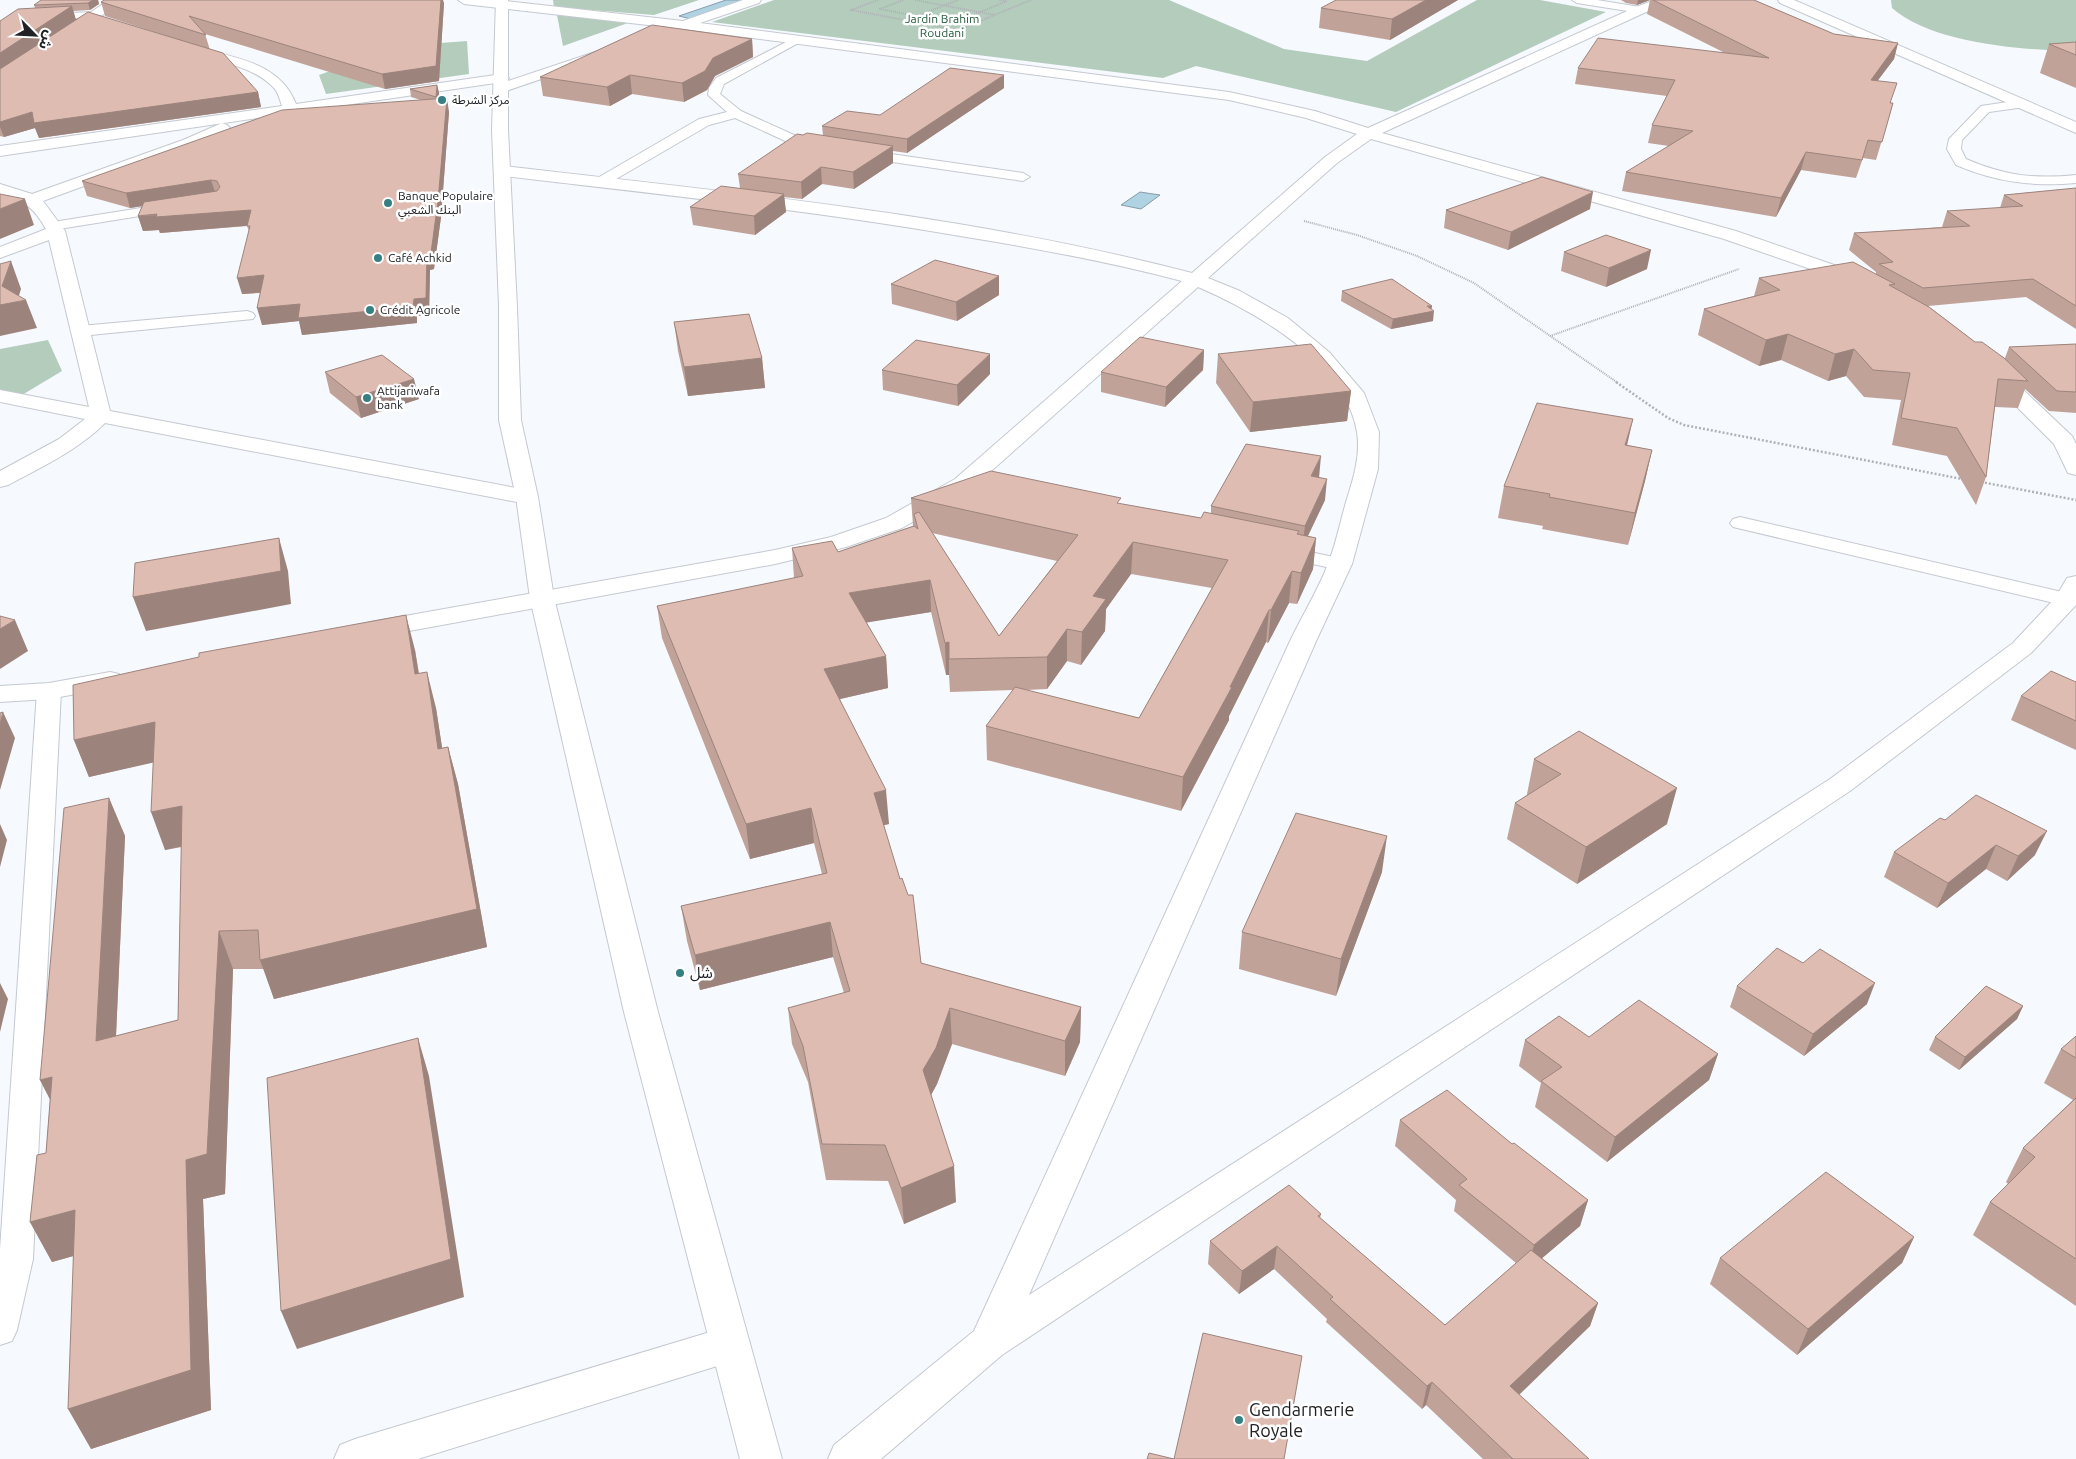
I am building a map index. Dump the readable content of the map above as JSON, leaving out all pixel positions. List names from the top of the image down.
{
  "parks": ["Jardin Brahim Roudani"],
  "places": [
    "مركز الشرطة",
    "Banque Populaire البنك الشعبي",
    "Café Achkid",
    "Crédit Agricole",
    "Attijariwafa bank",
    "شل",
    "Gendarmerie Royale"
  ],
  "north": "bottom right"
}
